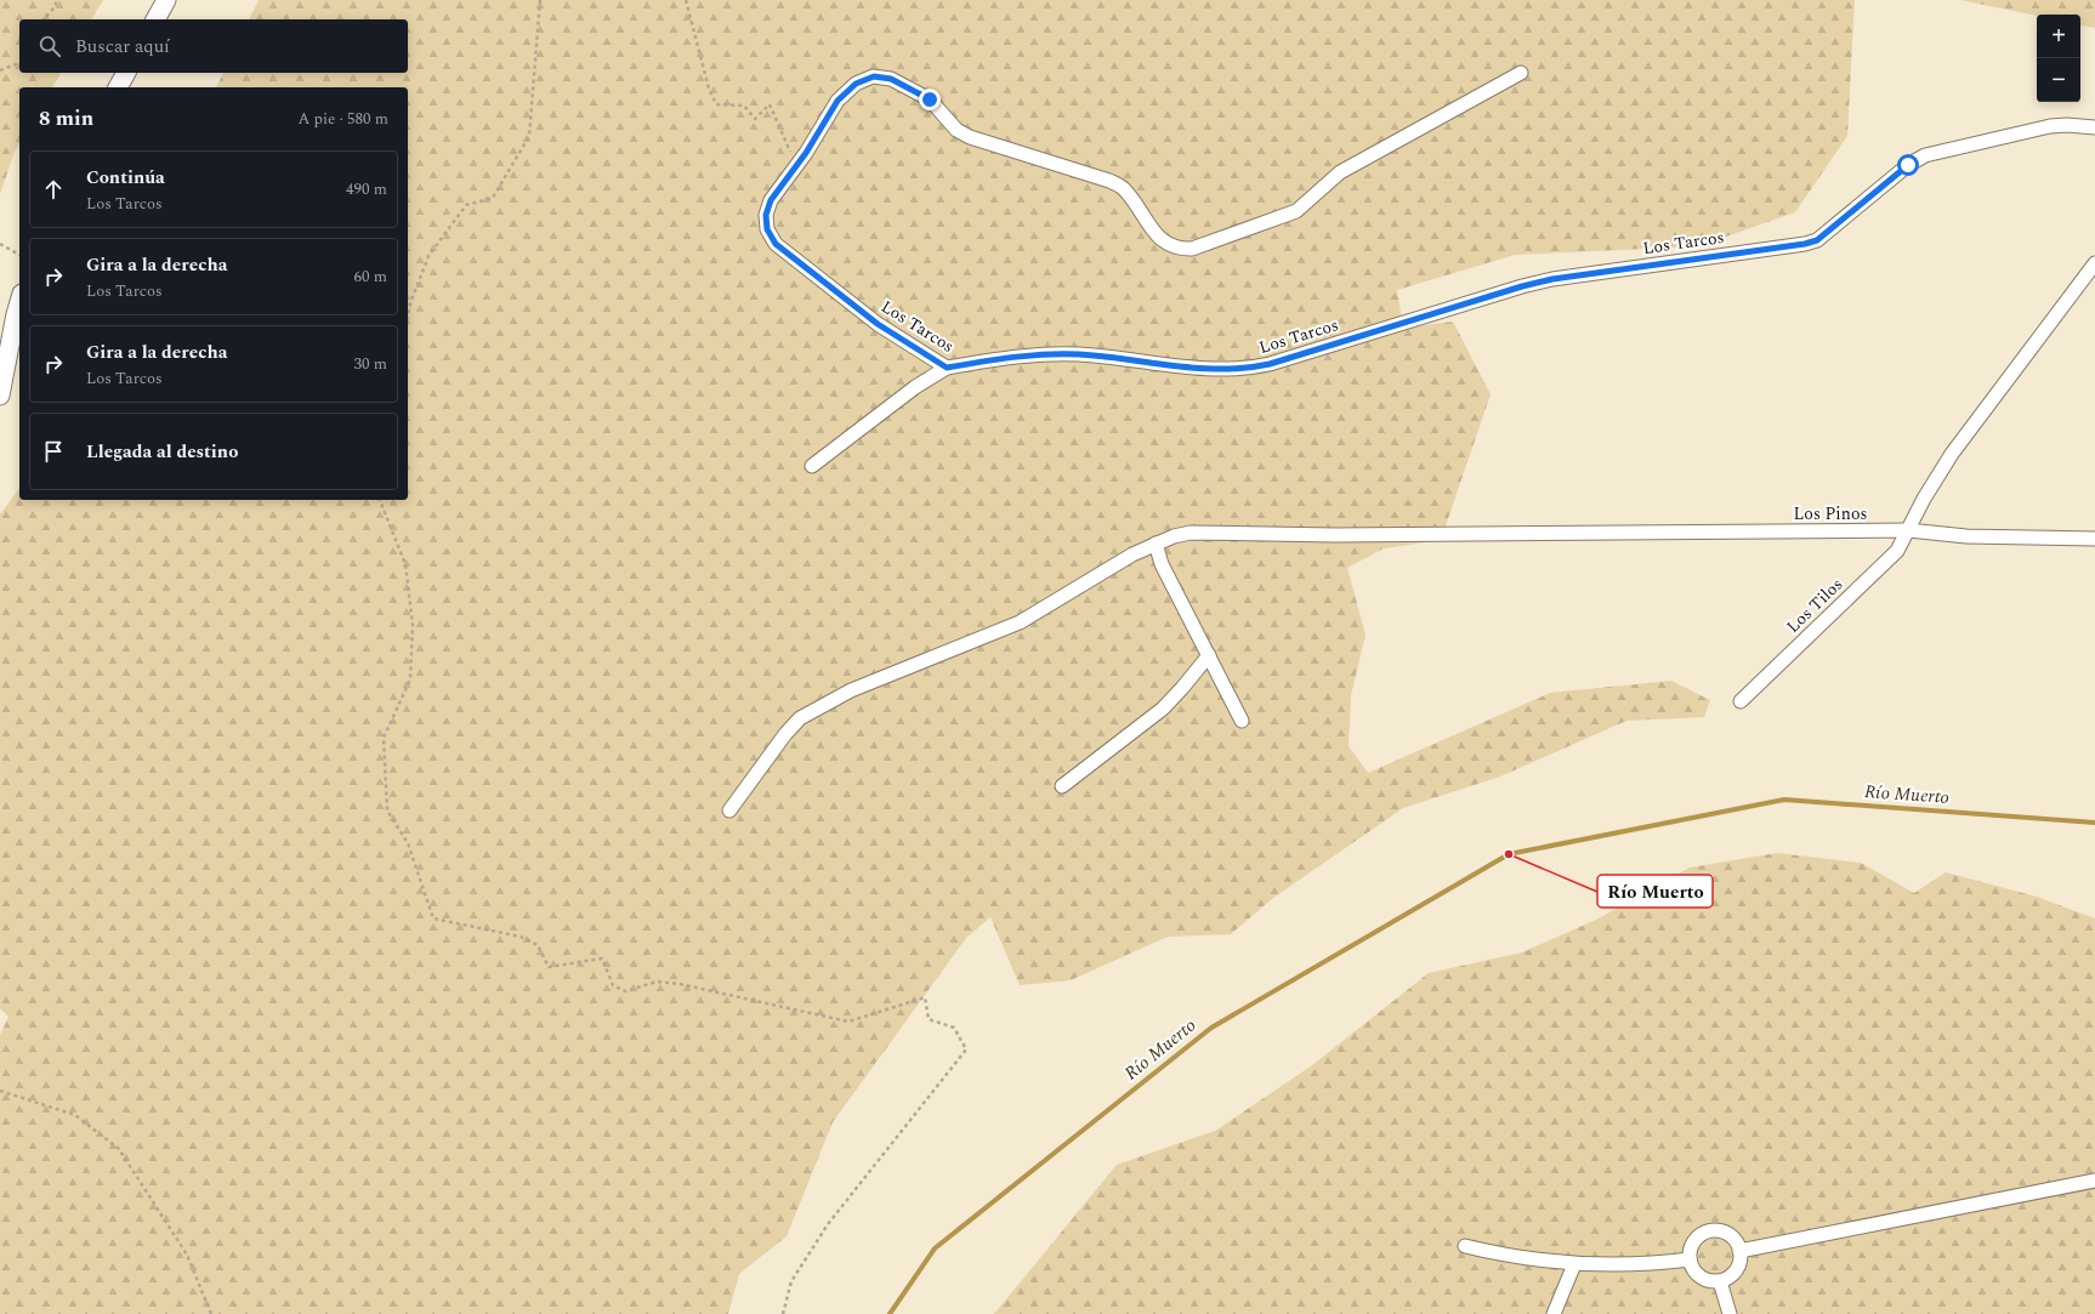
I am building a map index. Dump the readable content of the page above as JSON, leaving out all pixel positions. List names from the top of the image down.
{
  "streets": {
    "street": ["Los Tarcos", "Los Pinos", "Los Tilos"]
  },
  "crossings": [
    ["Los Pinos", "Los Tilos"]
  ],
  "water": ["Río Muerto"],
  "places": ["Río Muerto"],
  "page": {
    "map_buttons": ["+", "−"],
    "search": "Buscar aquí",
    "heading": ["8 min", "A pie · 580 m"],
    "list": [
      ["Continúa", "Los Tarcos", "490 m"],
      ["Gira a la derecha", "Los Tarcos", "60 m"],
      ["Gira a la derecha", "Los Tarcos", "30 m"],
      "Llegada al destino"
    ]
  }
}
